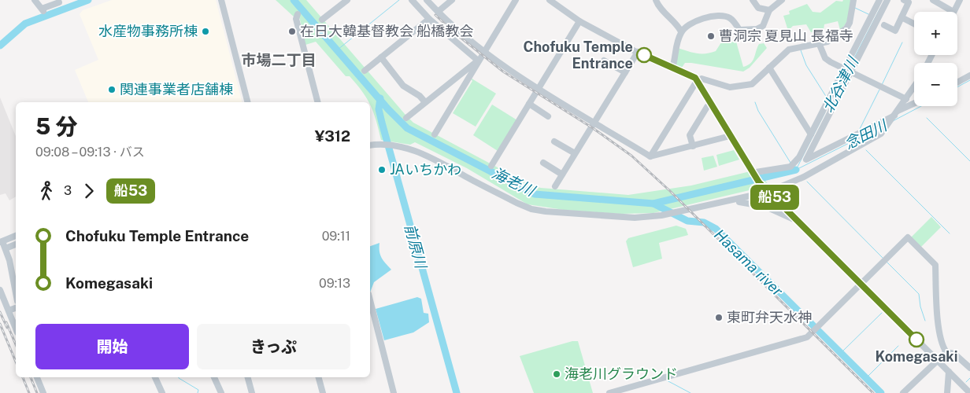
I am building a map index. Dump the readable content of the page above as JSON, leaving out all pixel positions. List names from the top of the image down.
{
  "districts": ["市場二丁目"],
  "water": [
    "北谷津川",
    "念田川",
    "海老川",
    "前原川",
    "Hasama river"
  ],
  "places": [
    "水産物事務所棟",
    "在日大韓基督教会 船橋教会",
    "曹洞宗 夏見山 長福寺",
    "Chofuku Temple Entrance",
    "関連事業者店舗棟",
    "JAいちかわ",
    "東町弁天水神",
    "Komegasaki",
    "海老川グラウンド"
  ],
  "lines": ["bus line 船53"],
  "page": {
    "on_map": "船53",
    "map_buttons": ["+", "−"],
    "heading": ["5 分", "09:08 – 09:13 · バス", "¥312"],
    "legs": ["3", "船53"],
    "list": [
      {
        "name": "Chofuku Temple Entrance",
        "value": "09:11"
      },
      {
        "name": "Komegasaki",
        "value": "09:13"
      }
    ],
    "buttons": ["開始", "きっぷ"]
  }
}
